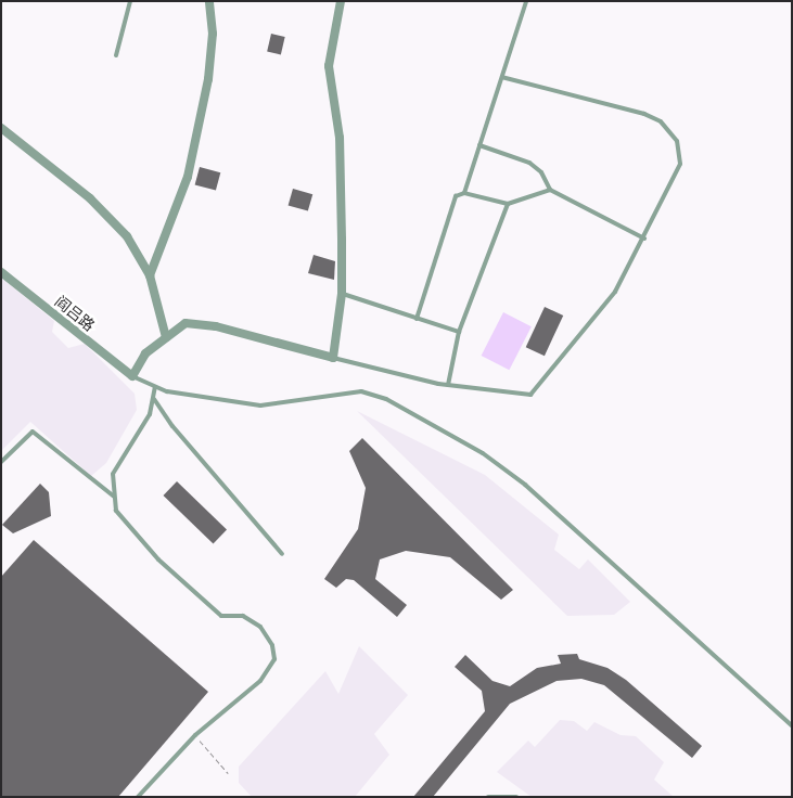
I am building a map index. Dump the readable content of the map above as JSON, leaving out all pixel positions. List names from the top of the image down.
{
  "streets": {
    "street": ["阎吕路"]
  }
}
